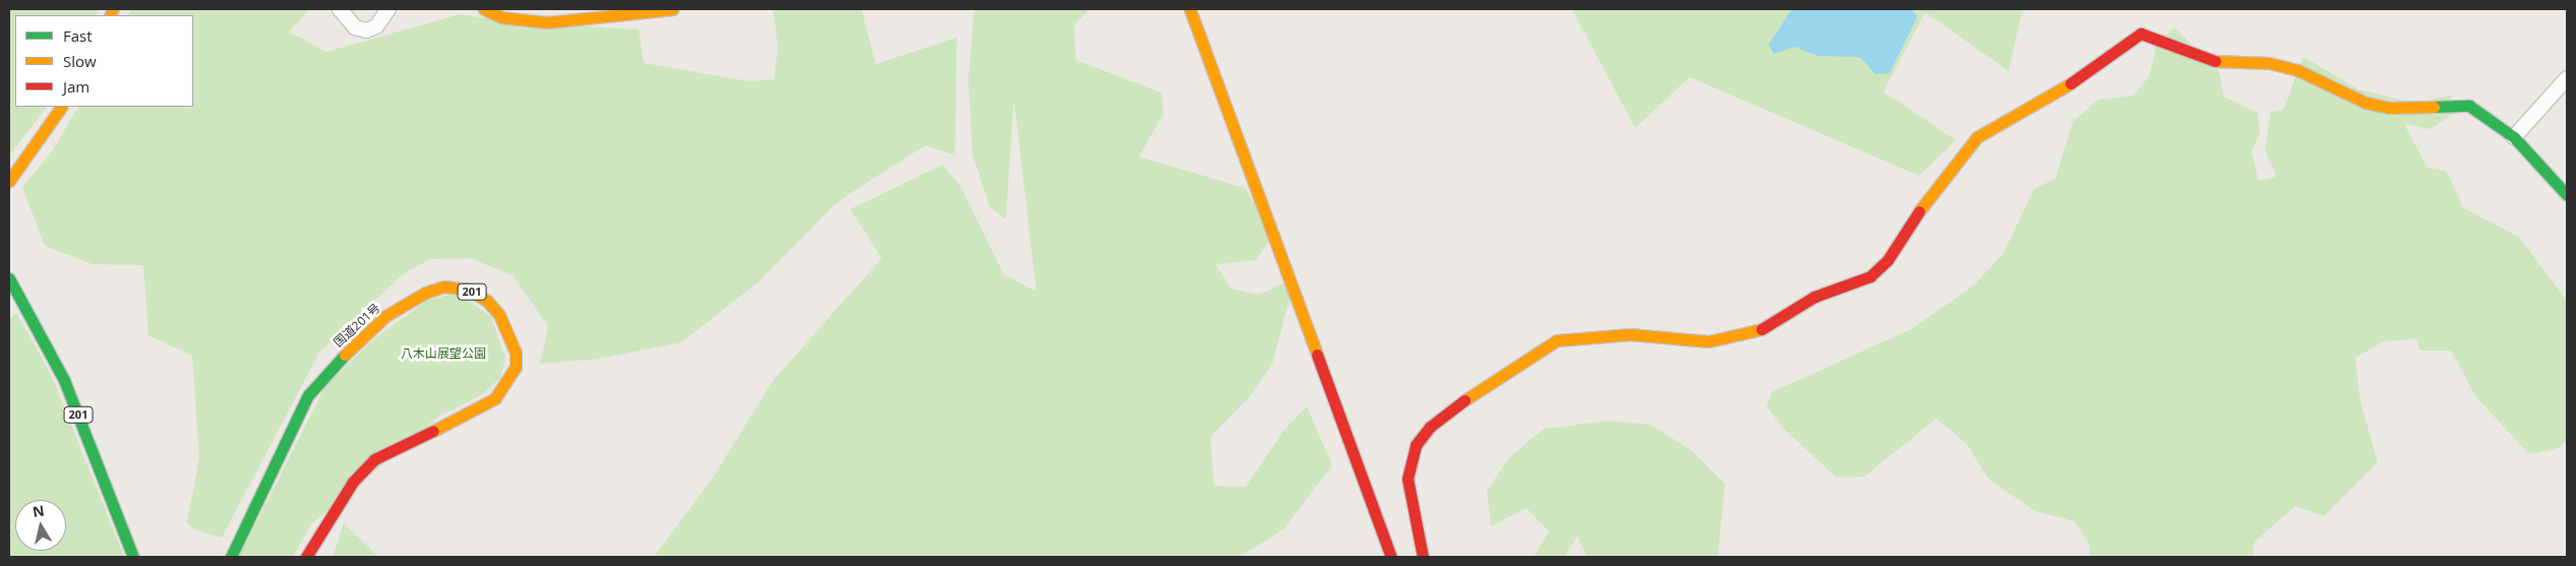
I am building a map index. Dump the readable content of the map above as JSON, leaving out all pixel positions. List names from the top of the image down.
{
  "streets": {
    "main road": ["201", "国道201号"]
  },
  "parks": ["八木山展望公園"],
  "legend": ["Fast", "Slow", "Jam"],
  "north": "top"
}
